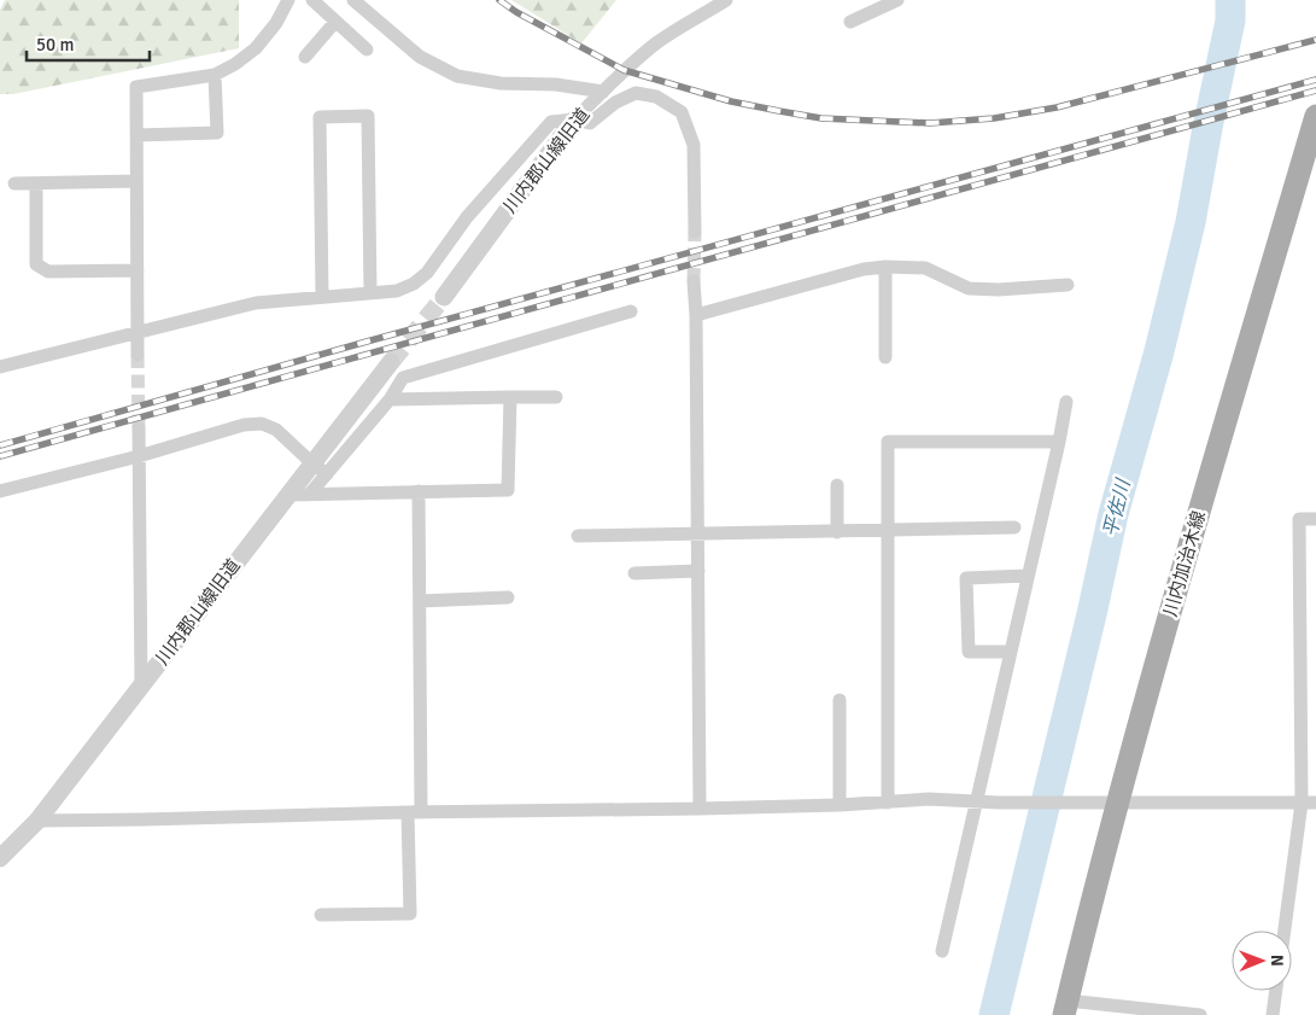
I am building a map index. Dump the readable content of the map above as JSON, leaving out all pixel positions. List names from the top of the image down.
{
  "streets": {
    "main road": ["川内加治木線"],
    "street": ["川内郡山線旧道"]
  },
  "water": ["平佐川"],
  "scale_bar": "50 m",
  "north": "right"
}
